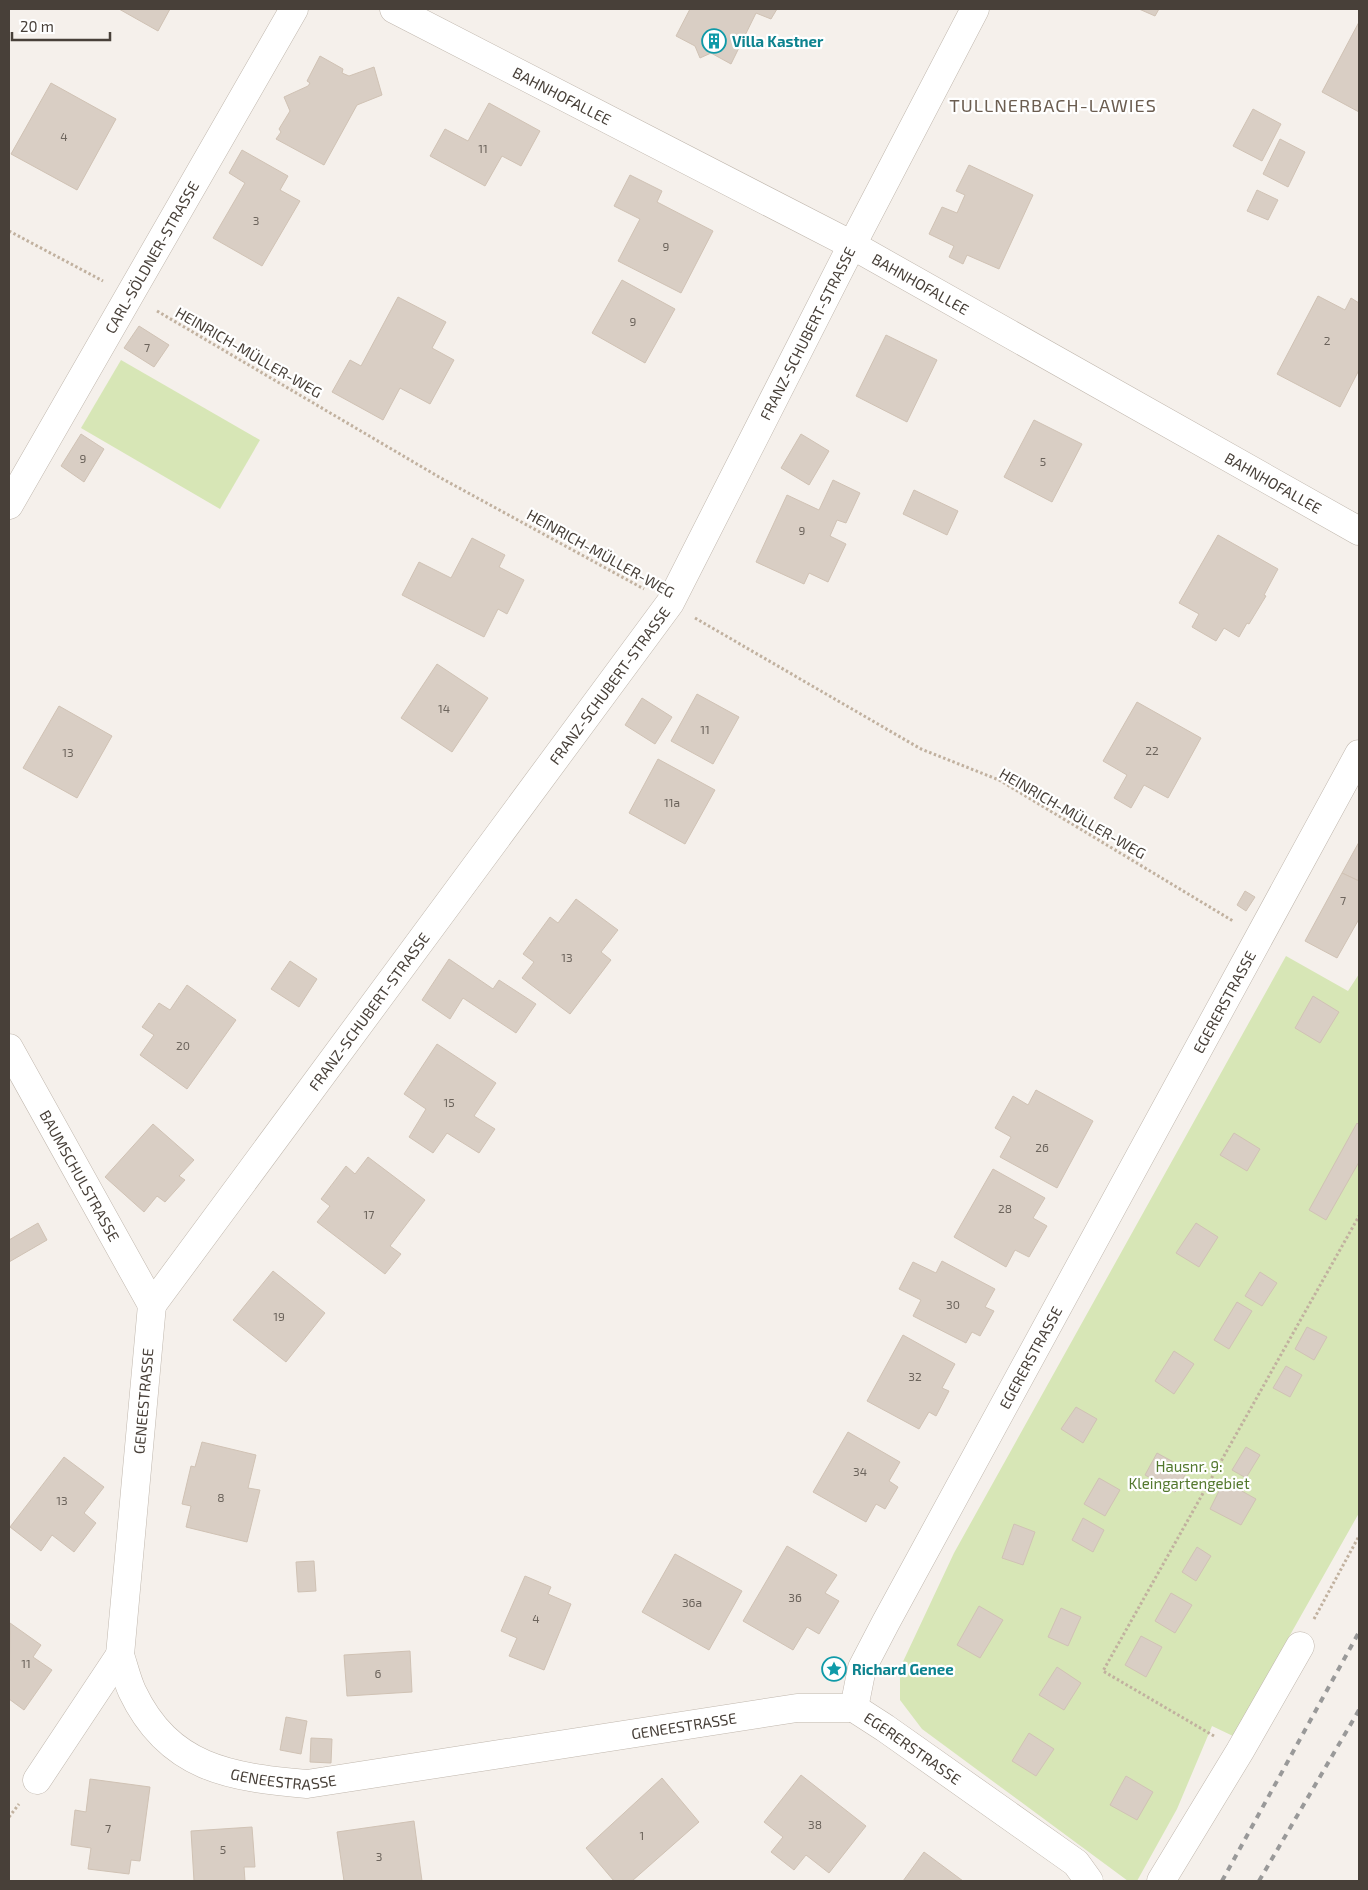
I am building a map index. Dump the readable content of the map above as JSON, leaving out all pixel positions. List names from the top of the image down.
{
  "streets": {
    "street": [
      "BAHNHOFALLEE",
      "CARL-SÖLDNER-STRASSE",
      "FRANZ-SCHUBERT-STRASSE",
      "EGERERSTRASSE",
      "BAUMSCHULSTRASSE",
      "GENEESTRASSE"
    ],
    "path": ["HEINRICH-MÜLLER-WEG"]
  },
  "crossings": [
    ["BAHNHOFALLEE", "FRANZ-SCHUBERT-STRASSE"],
    ["CARL-SÖLDNER-STRASSE", "HEINRICH-MÜLLER-WEG"],
    ["FRANZ-SCHUBERT-STRASSE", "HEINRICH-MÜLLER-WEG"],
    ["FRANZ-SCHUBERT-STRASSE", "BAUMSCHULSTRASSE"],
    ["FRANZ-SCHUBERT-STRASSE", "GENEESTRASSE"],
    ["HEINRICH-MÜLLER-WEG", "EGERERSTRASSE"],
    ["EGERERSTRASSE", "GENEESTRASSE"],
    ["BAUMSCHULSTRASSE", "GENEESTRASSE"]
  ],
  "districts": ["TULLNERBACH-LAWIES"],
  "parks": ["Hausnr. 9: Kleingartengebiet"],
  "places": {
    "building": ["Villa Kastner"],
    "place": ["Richard Genee"]
  },
  "house_numbers": [
    "4",
    "11",
    "3",
    "9",
    "9",
    "2",
    "7",
    "9",
    "5",
    "9",
    "14",
    "11",
    "22",
    "13",
    "11a",
    "7",
    "13",
    "20",
    "15",
    "26",
    "28",
    "17",
    "30",
    "19",
    "32",
    "34",
    "8",
    "13",
    "36",
    "36a",
    "4",
    "11",
    "6",
    "38",
    "7",
    "1",
    "5",
    "3"
  ],
  "scale_bar": "20 m"
}
